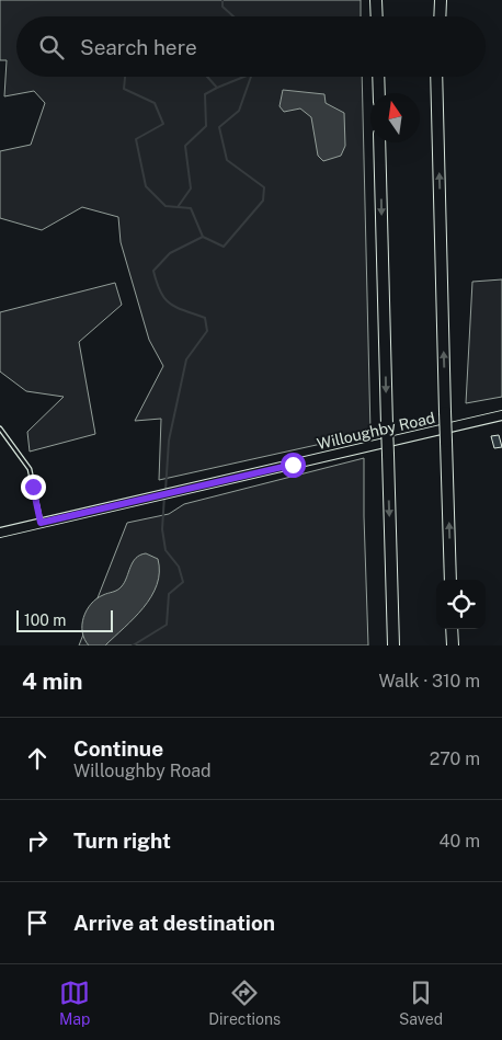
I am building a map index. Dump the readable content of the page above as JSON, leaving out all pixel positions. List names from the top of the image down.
{
  "streets": {
    "street": ["Willoughby Road"]
  },
  "scale_bar": "100 m",
  "north": "top",
  "page": {
    "search": "Search here",
    "scale": "100 m",
    "heading": ["4 min", "Walk · 310 m"],
    "list": [
      ["Continue", "Willoughby Road", "270 m"],
      ["Turn right", "40 m"],
      "Arrive at destination"
    ],
    "nav": ["Map", "Directions", "Saved"]
  }
}
